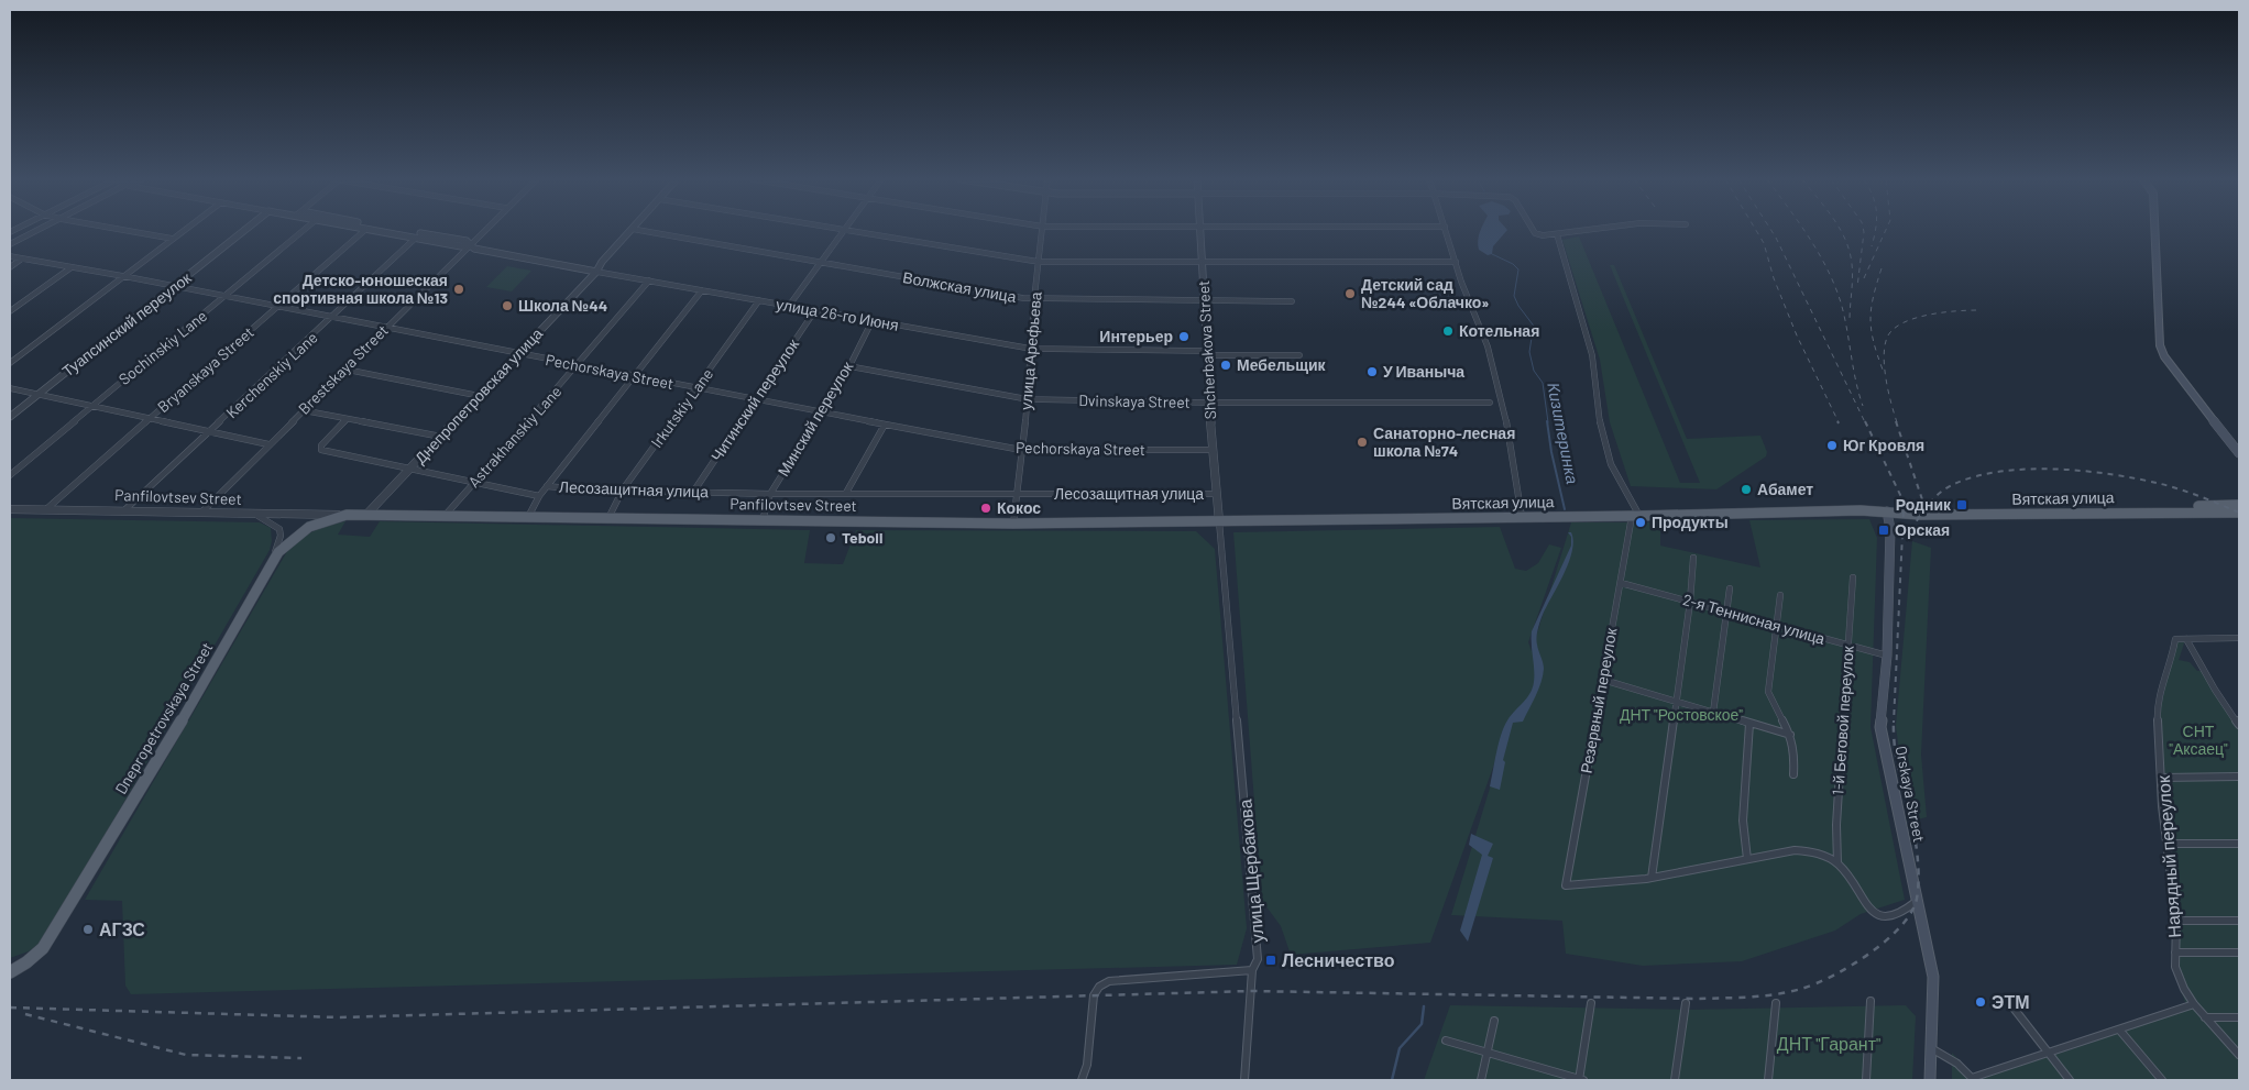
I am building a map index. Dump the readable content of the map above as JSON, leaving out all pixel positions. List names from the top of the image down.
{
  "streets": {
    "main road": [
      "Panfilovtsev Street",
      "Вятская улица",
      "Dnepropetrovskaya Street",
      "Orskaya Street"
    ],
    "street": [
      "Волжская улица",
      "улица 26-го Июня",
      "Туапсинский переулок",
      "Sochinskiy Lane",
      "Shcherbakova Street",
      "улица Арефьева",
      "Bryanskaya Street",
      "Brestskaya Street",
      "Pechorskaya Street",
      "Kerchenskiy Lane",
      "Днепропетровская улица",
      "Читинский переулок",
      "Dvinskaya Street",
      "Irkutskiy Lane",
      "Минский переулок",
      "Astrakhanskiy Lane",
      "Лесозащитная улица",
      "2-я Теннисная улица",
      "Резервный переулок",
      "1-й Беговой переулок",
      "Нарядный переулок",
      "улица Щербакова"
    ]
  },
  "crossings": [
    ["Волжская улица", "Shcherbakova Street"],
    ["Волжская улица", "улица Арефьева"],
    ["улица 26-го Июня", "Shcherbakova Street"],
    ["улица 26-го Июня", "улица Арефьева"],
    ["улица 26-го Июня", "Brestskaya Street"],
    ["улица 26-го Июня", "Kerchenskiy Lane"],
    ["улица 26-го Июня", "Днепропетровская улица"],
    ["улица 26-го Июня", "Читинский переулок"],
    ["улица 26-го Июня", "Irkutskiy Lane"],
    ["улица 26-го Июня", "Минский переулок"],
    ["улица 26-го Июня", "Astrakhanskiy Lane"],
    ["Туапсинский переулок", "Pechorskaya Street"],
    ["Sochinskiy Lane", "Pechorskaya Street"],
    ["Shcherbakova Street", "Pechorskaya Street"],
    ["Shcherbakova Street", "Dvinskaya Street"],
    ["Shcherbakova Street", "Лесозащитная улица"],
    ["Shcherbakova Street", "Panfilovtsev Street"],
    ["Shcherbakova Street", "Вятская улица"],
    ["Shcherbakova Street", "улица Щербакова"],
    ["улица Арефьева", "Pechorskaya Street"],
    ["улица Арефьева", "Dvinskaya Street"],
    ["улица Арефьева", "Лесозащитная улица"],
    ["улица Арефьева", "Panfilovtsev Street"],
    ["Bryanskaya Street", "Pechorskaya Street"],
    ["Bryanskaya Street", "Panfilovtsev Street"],
    ["Brestskaya Street", "Pechorskaya Street"],
    ["Brestskaya Street", "Panfilovtsev Street"],
    ["Pechorskaya Street", "Kerchenskiy Lane"],
    ["Pechorskaya Street", "Днепропетровская улица"],
    ["Pechorskaya Street", "Читинский переулок"],
    ["Pechorskaya Street", "Irkutskiy Lane"],
    ["Pechorskaya Street", "Минский переулок"],
    ["Pechorskaya Street", "Astrakhanskiy Lane"],
    ["Kerchenskiy Lane", "Panfilovtsev Street"],
    ["Днепропетровская улица", "Лесозащитная улица"],
    ["Днепропетровская улица", "Panfilovtsev Street"],
    ["Днепропетровская улица", "Dnepropetrovskaya Street"],
    ["Читинский переулок", "Лесозащитная улица"],
    ["Dvinskaya Street", "Минский переулок"],
    ["Irkutskiy Lane", "Лесозащитная улица"],
    ["Irkutskiy Lane", "Panfilovtsev Street"],
    ["Минский переулок", "Лесозащитная улица"],
    ["Минский переулок", "Panfilovtsev Street"],
    ["Astrakhanskiy Lane", "Лесозащитная улица"],
    ["Astrakhanskiy Lane", "Panfilovtsev Street"],
    ["Panfilovtsev Street", "Вятская улица"],
    ["Panfilovtsev Street", "Dnepropetrovskaya Street"],
    ["Panfilovtsev Street", "улица Щербакова"],
    ["Вятская улица", "Резервный переулок"],
    ["Вятская улица", "Orskaya Street"],
    ["Вятская улица", "улица Щербакова"],
    ["2-я Теннисная улица", "Резервный переулок"],
    ["2-я Теннисная улица", "1-й Беговой переулок"],
    ["2-я Теннисная улица", "Orskaya Street"]
  ],
  "water": ["Кизитеринка"],
  "parks": ["ДНТ \"Ростовское\"", "СНТ \"Аксаец\"", "ДНТ \"Гарант\""],
  "places": {
    "other": [
      "Детско-юношеская спортивная школа №13",
      "Детский сад №244 «Облачко»",
      "Школа №44",
      "Котельная",
      "Интерьер",
      "Мебельщик",
      "У Иваныча",
      "Санаторно-лесная школа №74",
      "Юг Кровля",
      "Абамет",
      "Кокос",
      "Продукты",
      "Teboil",
      "АГЗС",
      "ЭТМ"
    ],
    "transit": ["Родник", "Орская", "Лесничество"]
  }
}
